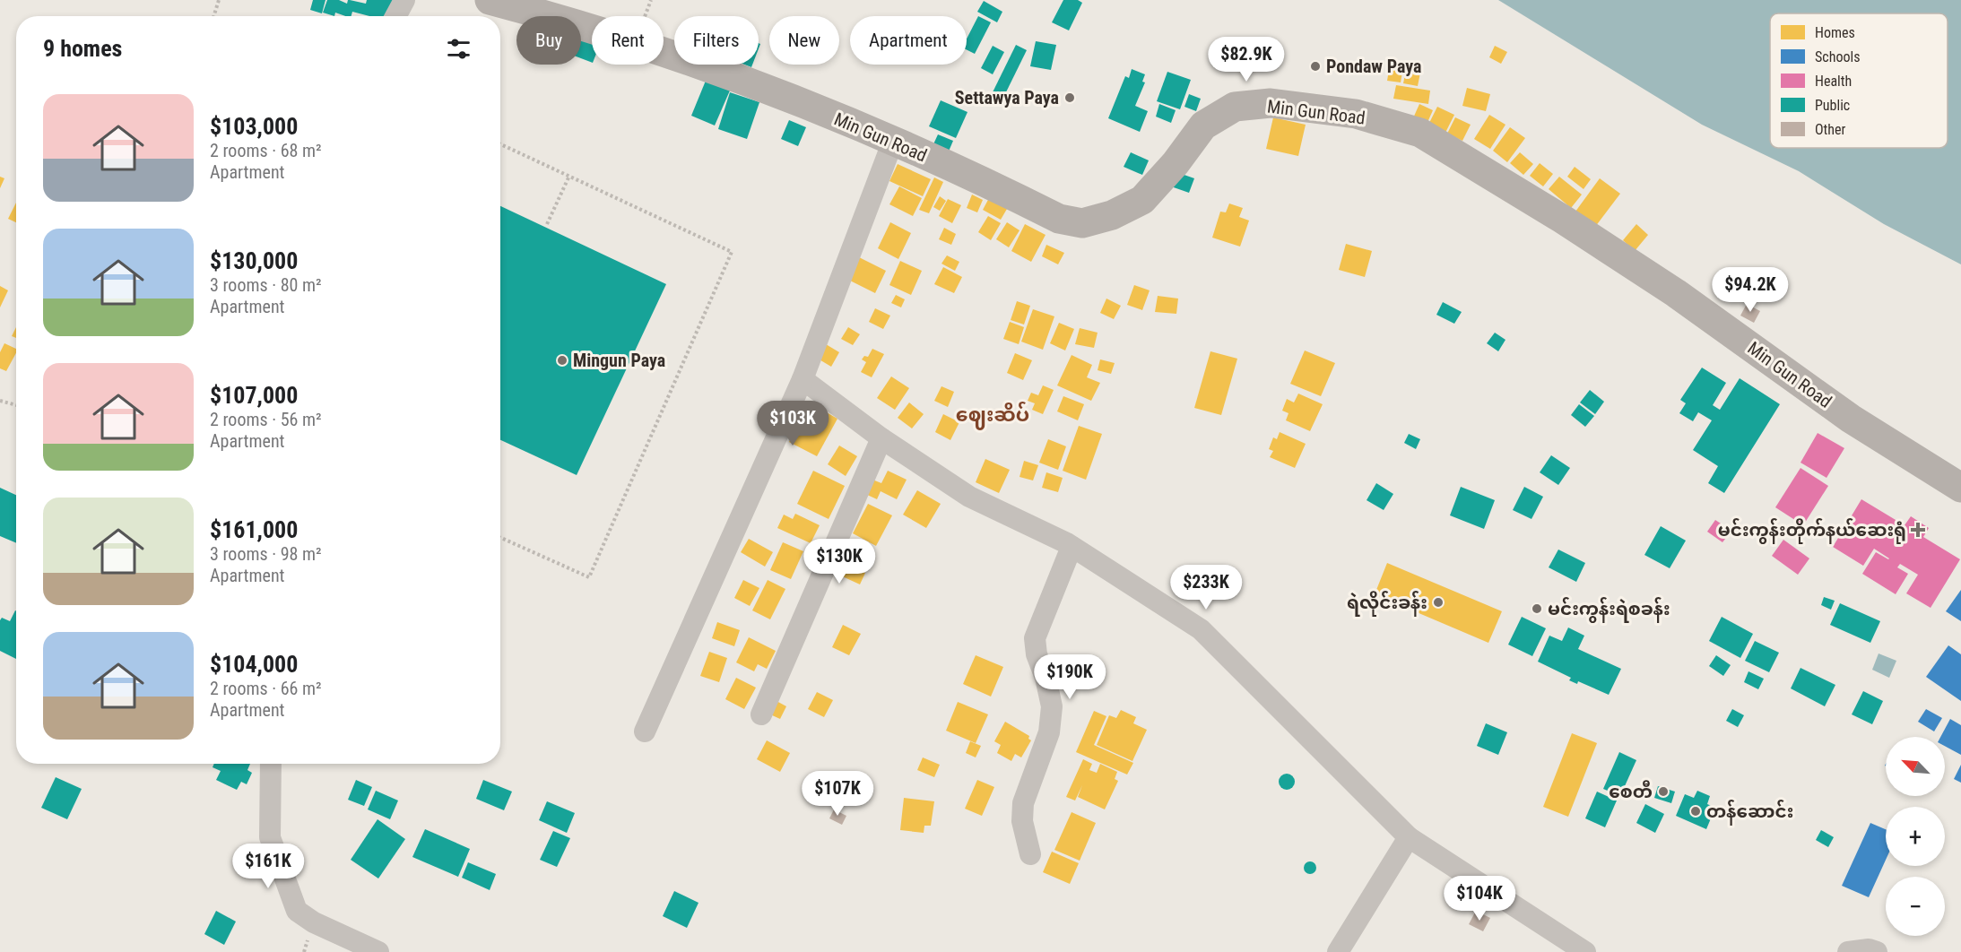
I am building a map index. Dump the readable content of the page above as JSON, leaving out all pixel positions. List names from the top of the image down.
{
  "streets": {
    "street": ["Min Gun Road"]
  },
  "districts": ["ဈေးဆိပ်"],
  "places": {
    "other": [
      "Pondaw Paya",
      "Settawya Paya",
      "Mingun Paya",
      "ရဲလိုင်းခန်း",
      "မင်းကွန်းရဲစခန်း",
      "စေတီ",
      "တန်ဆောင်း"
    ],
    "health": ["မင်းကွန်းတိုက်နယ်ဆေးရုံ"]
  },
  "legend": [
    "Homes",
    "Schools",
    "Health",
    "Public",
    "Other"
  ],
  "north": "top left",
  "page": {
    "chip": [
      "Buy",
      "Rent",
      "Filters",
      "New",
      "Apartment"
    ],
    "heading": "9 homes",
    "price": [
      "$82.9K",
      "$94.2K",
      "$103K",
      "$130K",
      "$233K",
      "$190K",
      "$107K",
      "$161K",
      "$104K"
    ],
    "list": [
      {
        "name": "$103,000",
        "note": "2 rooms · 68 m² · Apartment"
      },
      {
        "name": "$130,000",
        "note": "3 rooms · 80 m² · Apartment"
      },
      {
        "name": "$107,000",
        "note": "2 rooms · 56 m² · Apartment"
      },
      {
        "name": "$161,000",
        "note": "3 rooms · 98 m² · Apartment"
      },
      {
        "name": "$104,000",
        "note": "2 rooms · 66 m² · Apartment"
      }
    ],
    "map_buttons": ["+", "−"]
  }
}
